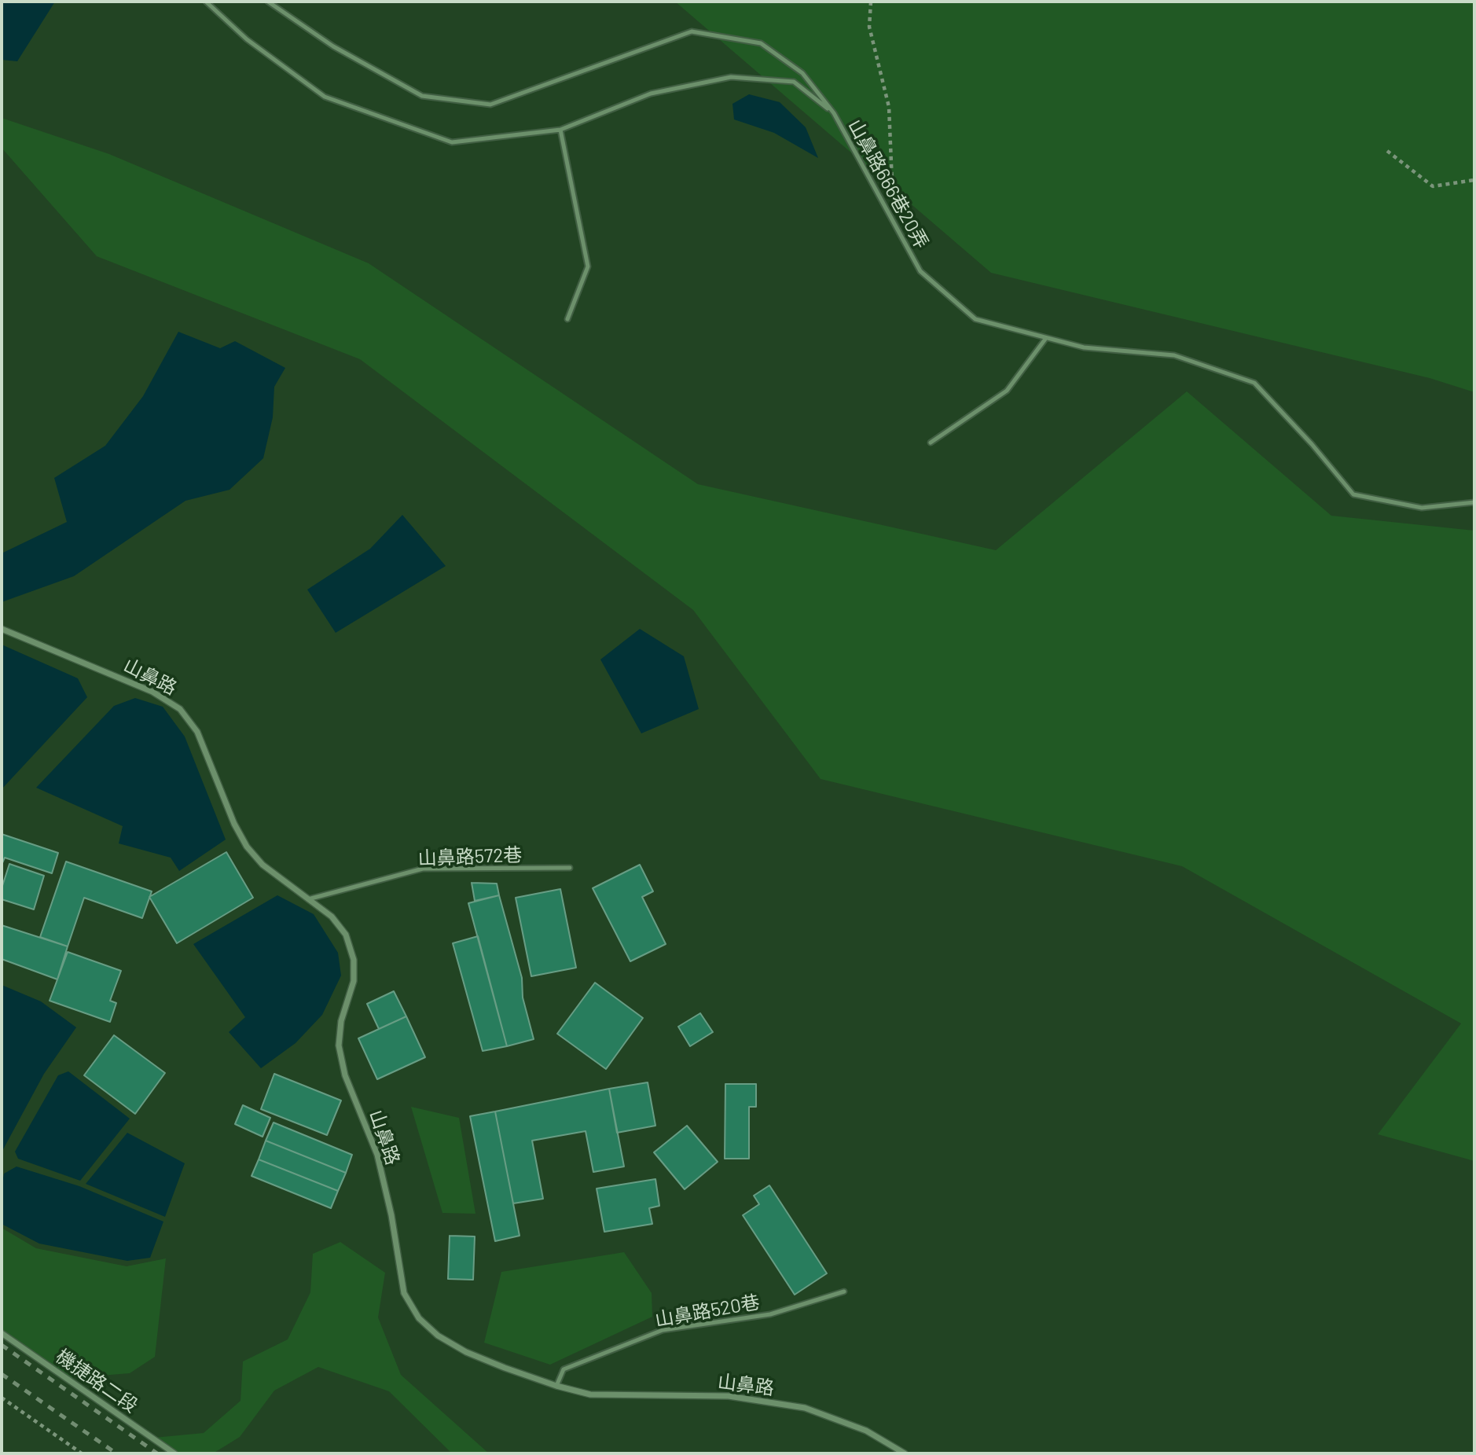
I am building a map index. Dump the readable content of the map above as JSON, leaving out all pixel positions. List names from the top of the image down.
{
  "streets": {
    "street": ["山鼻路", "機捷路二段"],
    "lane": ["山鼻路666巷20弄", "山鼻路572巷", "山鼻路520巷"]
  },
  "crossings": [
    ["山鼻路", "山鼻路572巷"],
    ["山鼻路", "山鼻路520巷"]
  ]
}
